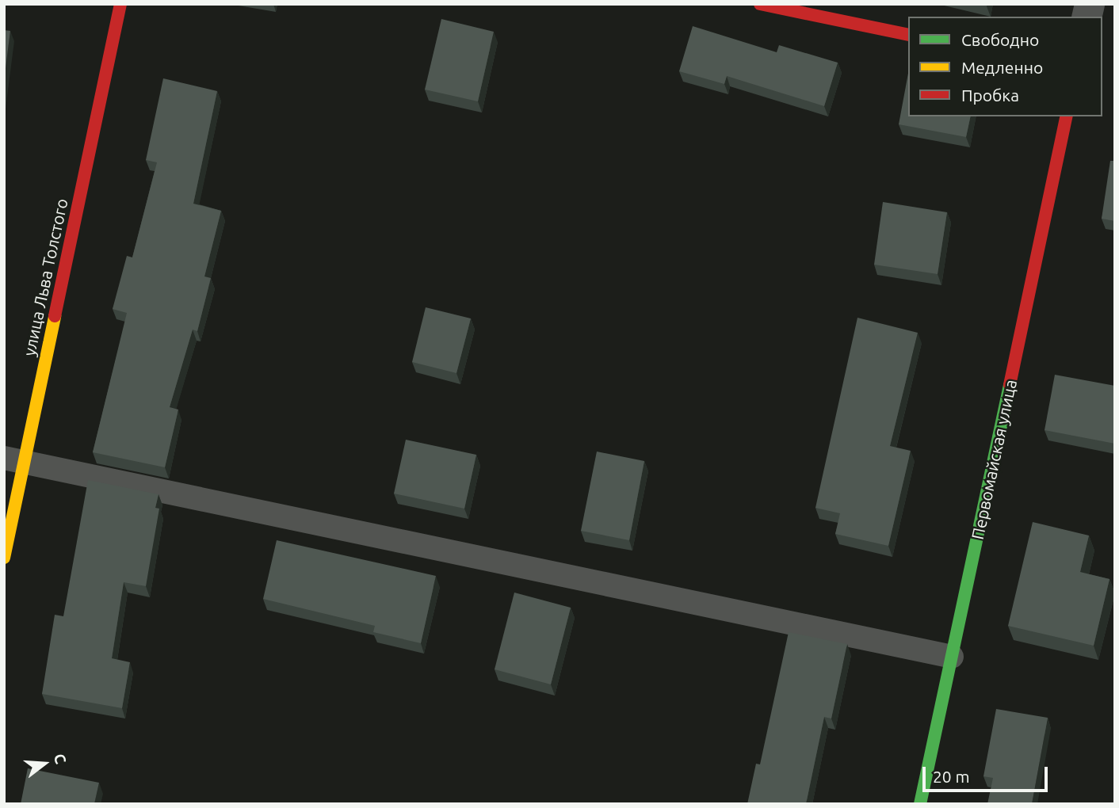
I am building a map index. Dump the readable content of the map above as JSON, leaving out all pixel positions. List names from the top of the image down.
{
  "streets": {
    "street": ["улица Льва Толстого", "Первомайская улица"]
  },
  "legend": ["Свободно", "Медленно", "Пробка"],
  "scale_bar": "20 m",
  "north": "right"
}
